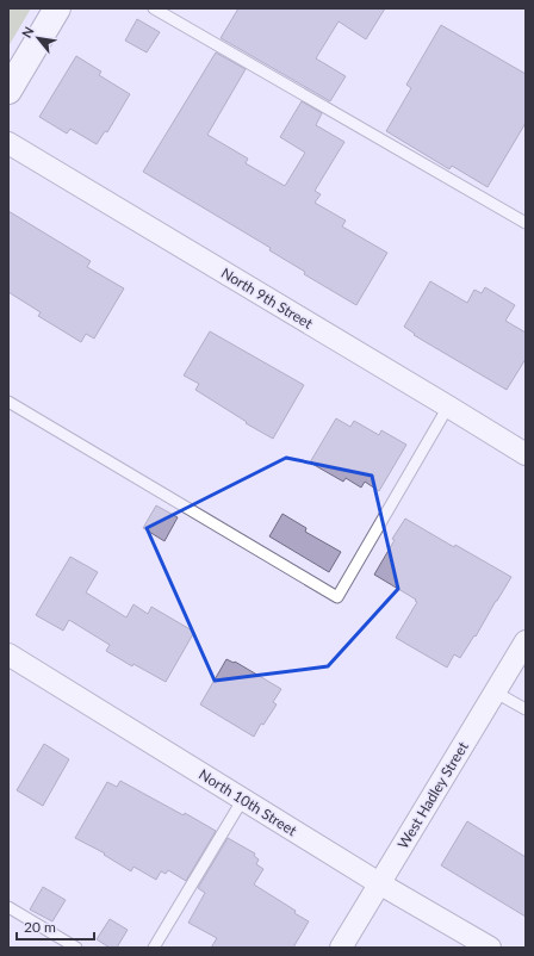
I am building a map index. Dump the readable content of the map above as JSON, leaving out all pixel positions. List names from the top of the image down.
{
  "streets": {
    "street": ["North 9th Street", "West Hadley Street", "North 10th Street"]
  },
  "crossings": [
    ["West Hadley Street", "North 10th Street"]
  ],
  "scale_bar": "20 m",
  "north": "top left"
}
